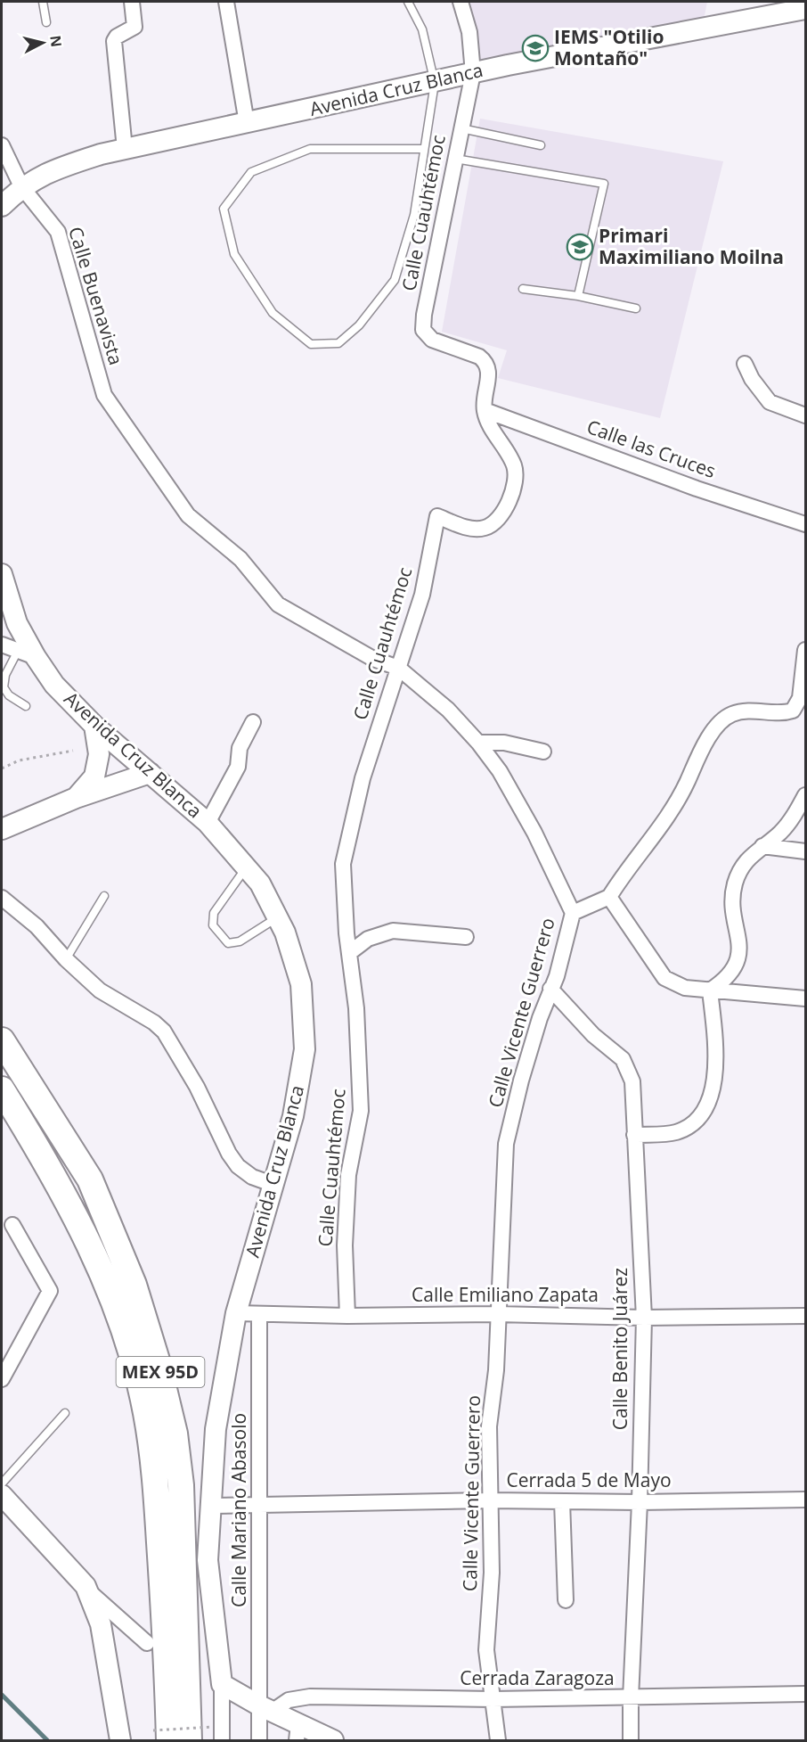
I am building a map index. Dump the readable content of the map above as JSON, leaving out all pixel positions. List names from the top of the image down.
{
  "streets": {
    "highway": ["MEX 95D"],
    "main road": ["Avenida Cruz Blanca"],
    "street": [
      "Calle Cuauhtémoc",
      "Calle Buenavista",
      "Calle las Cruces",
      "Calle Vicente Guerrero",
      "Calle Emiliano Zapata",
      "Calle Benito Juárez",
      "Cerrada 5 de Mayo",
      "Calle Mariano Abasolo",
      "Cerrada Zaragoza"
    ]
  },
  "crossings": [
    ["Avenida Cruz Blanca", "Calle Cuauhtémoc"],
    ["Avenida Cruz Blanca", "Calle Buenavista"],
    ["Avenida Cruz Blanca", "Calle Emiliano Zapata"],
    ["Avenida Cruz Blanca", "Cerrada 5 de Mayo"],
    ["Calle Cuauhtémoc", "Calle las Cruces"],
    ["Calle Cuauhtémoc", "Calle Vicente Guerrero"],
    ["Calle Cuauhtémoc", "Calle Emiliano Zapata"],
    ["Calle Buenavista", "Calle Vicente Guerrero"],
    ["Calle Vicente Guerrero", "Calle Emiliano Zapata"],
    ["Calle Vicente Guerrero", "Calle Benito Juárez"],
    ["Calle Vicente Guerrero", "Cerrada 5 de Mayo"],
    ["Calle Vicente Guerrero", "Cerrada Zaragoza"],
    ["Calle Emiliano Zapata", "Calle Benito Juárez"],
    ["Calle Emiliano Zapata", "Calle Mariano Abasolo"],
    ["Calle Benito Juárez", "Cerrada 5 de Mayo"],
    ["Calle Benito Juárez", "Cerrada Zaragoza"],
    ["Cerrada 5 de Mayo", "Calle Mariano Abasolo"],
    ["Calle Mariano Abasolo", "Cerrada Zaragoza"]
  ],
  "places": {
    "school or university": ["IEMS \"Otilio Montaño\"", "Primari Maximiliano Moilna"]
  },
  "north": "right"
}
